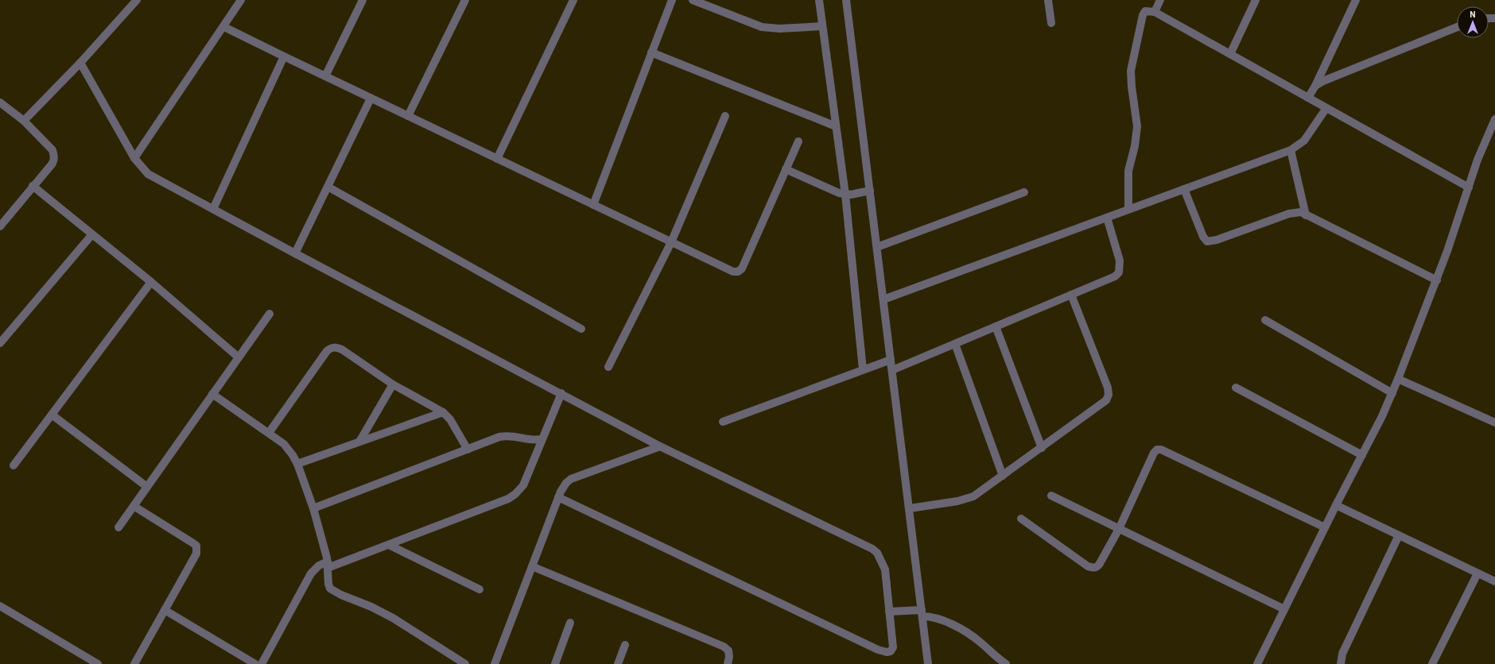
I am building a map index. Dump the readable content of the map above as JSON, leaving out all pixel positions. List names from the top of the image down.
{
  "north": "top"
}
